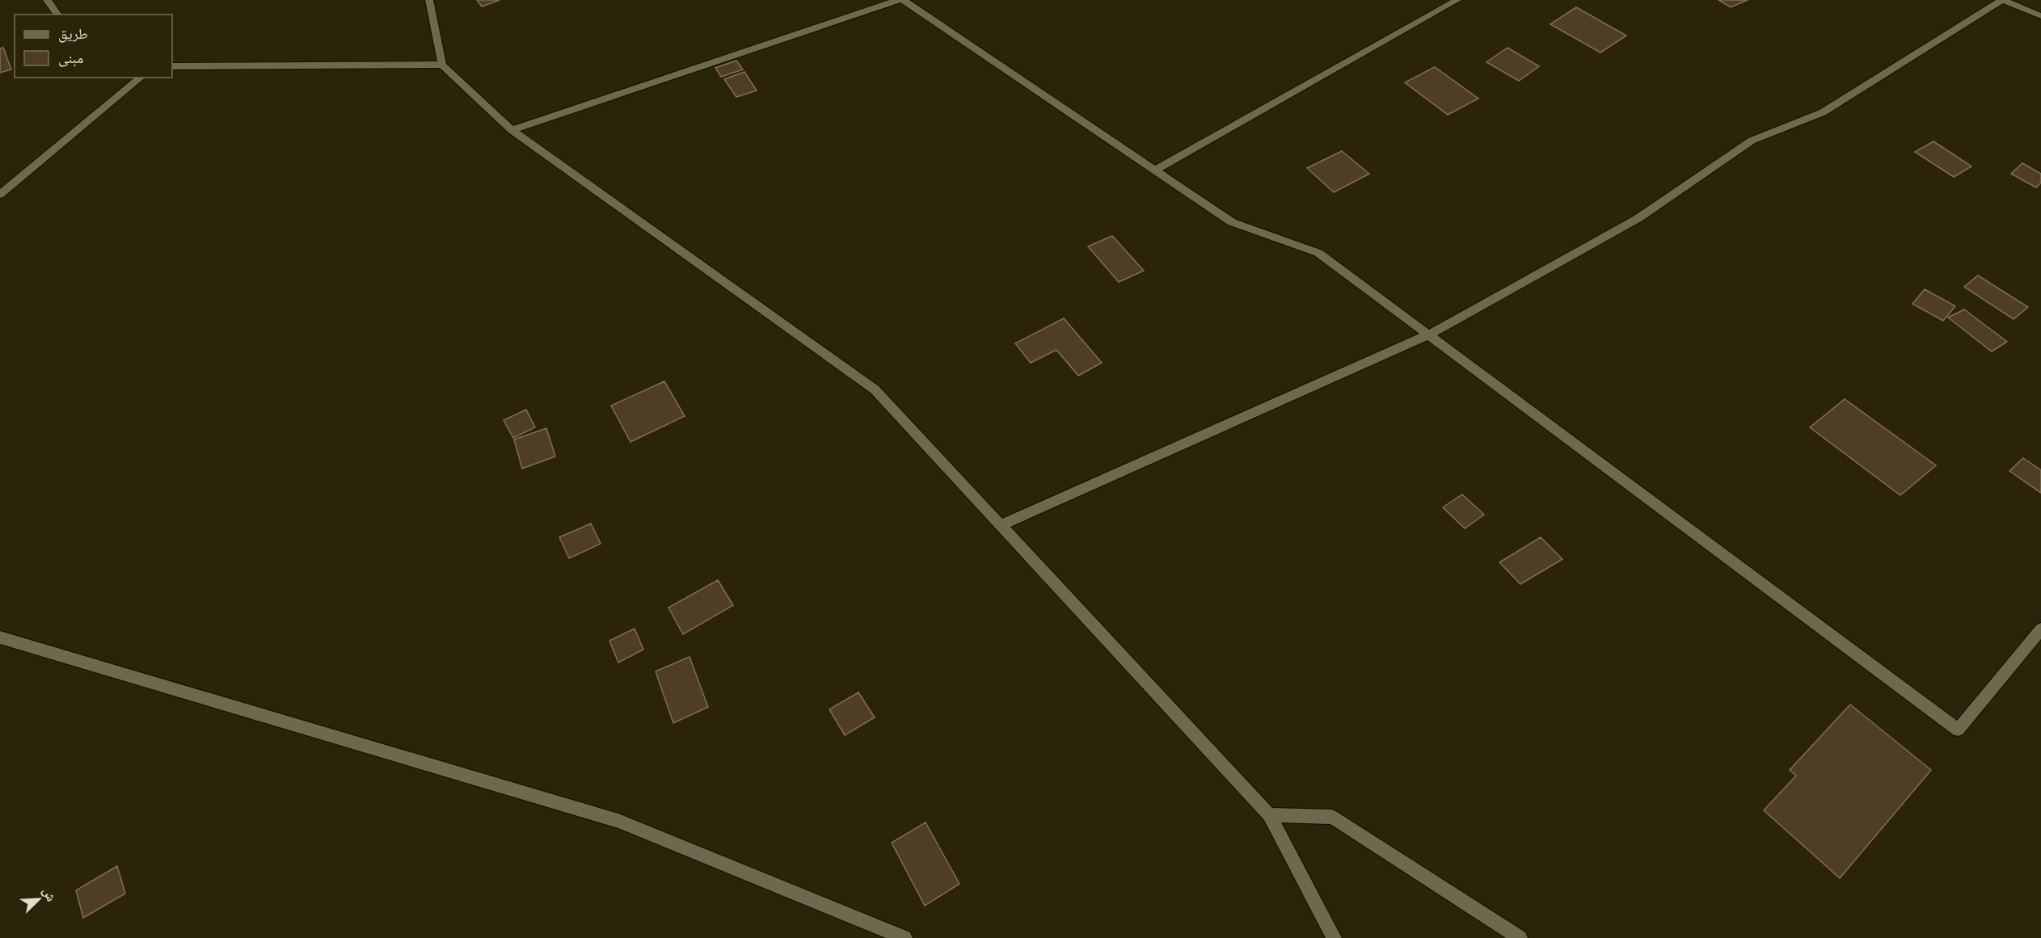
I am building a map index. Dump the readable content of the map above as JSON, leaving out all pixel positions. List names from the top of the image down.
{
  "legend": ["طريق", "مبنى"],
  "north": "top right"
}
